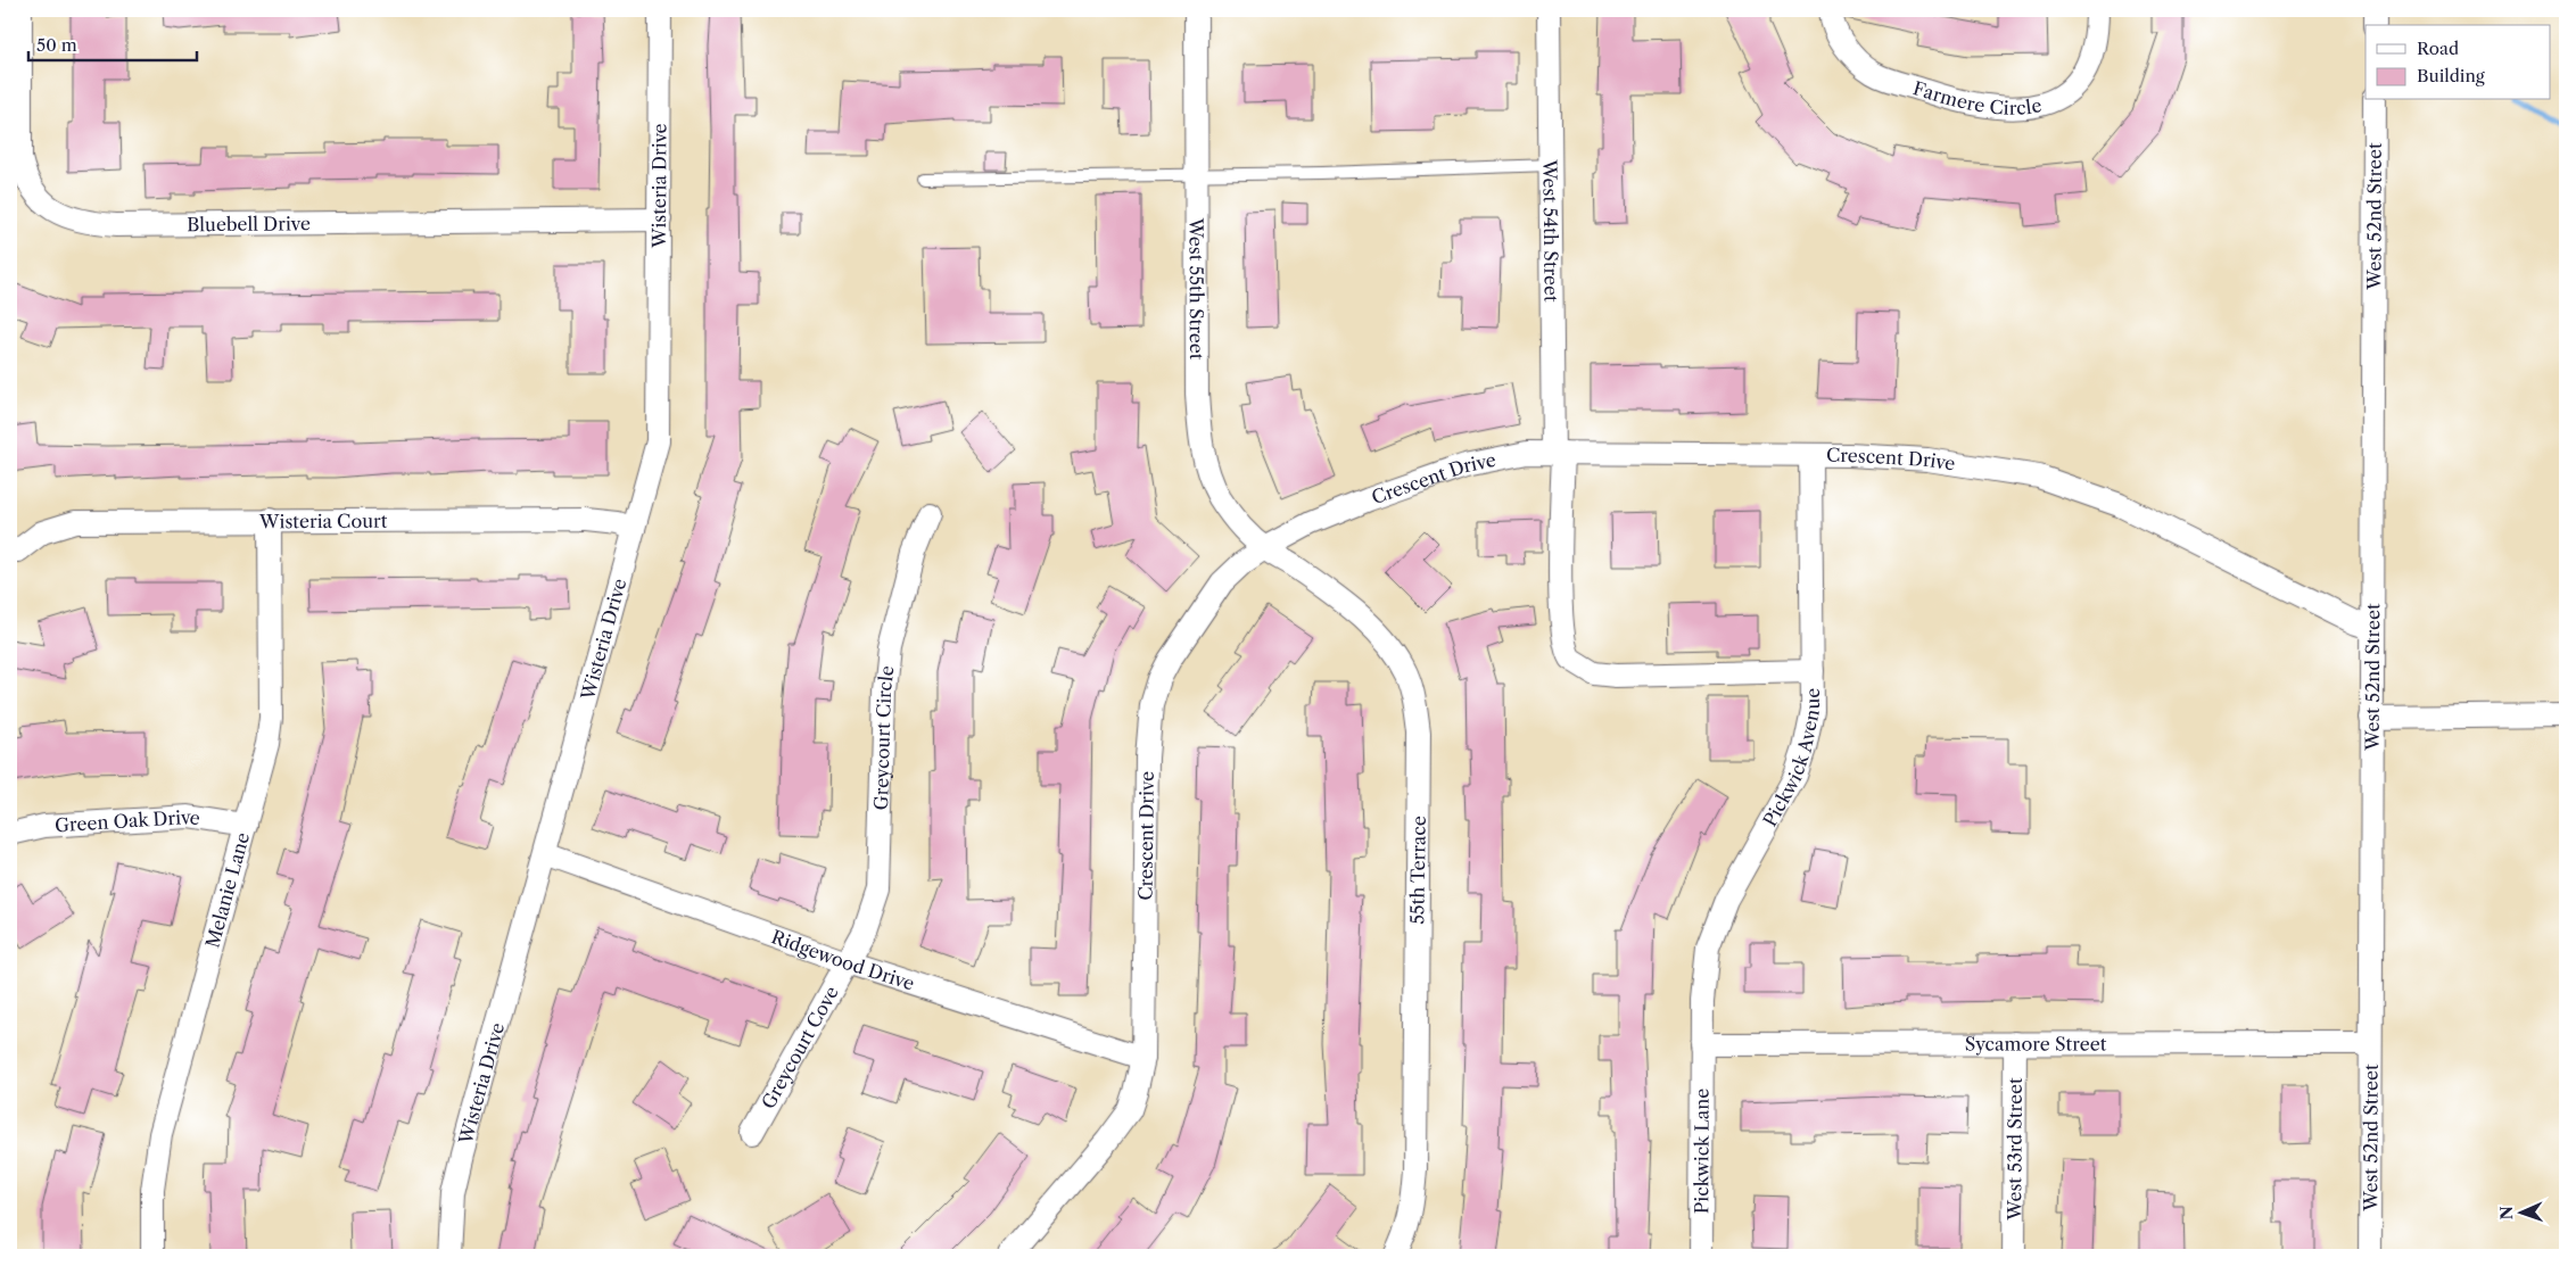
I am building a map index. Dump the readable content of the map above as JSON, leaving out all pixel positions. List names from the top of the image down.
{
  "streets": {
    "street": [
      "Farmere Circle",
      "Wisteria Drive",
      "West 52nd Street",
      "Bluebell Drive",
      "West 54th Street",
      "West 55th Street",
      "Crescent Drive",
      "Wisteria Court",
      "Greycourt Circle",
      "Pickwick Avenue",
      "Green Oak Drive",
      "55th Terrace",
      "Melanie Lane",
      "Ridgewood Drive",
      "Sycamore Street",
      "Greycourt Cove",
      "West 53rd Street",
      "Pickwick Lane"
    ]
  },
  "crossings": [
    ["Wisteria Drive", "Bluebell Drive"],
    ["Wisteria Drive", "Wisteria Court"],
    ["Wisteria Drive", "Ridgewood Drive"],
    ["West 52nd Street", "Crescent Drive"],
    ["West 52nd Street", "Sycamore Street"],
    ["West 54th Street", "Crescent Drive"],
    ["West 54th Street", "Pickwick Avenue"],
    ["West 55th Street", "Crescent Drive"],
    ["West 55th Street", "55th Terrace"],
    ["Crescent Drive", "Pickwick Avenue"],
    ["Crescent Drive", "55th Terrace"],
    ["Crescent Drive", "Ridgewood Drive"],
    ["Wisteria Court", "Melanie Lane"],
    ["Greycourt Circle", "Ridgewood Drive"],
    ["Greycourt Circle", "Greycourt Cove"],
    ["Pickwick Avenue", "Sycamore Street"],
    ["Pickwick Avenue", "Pickwick Lane"],
    ["Green Oak Drive", "Melanie Lane"],
    ["Ridgewood Drive", "Greycourt Cove"],
    ["Sycamore Street", "West 53rd Street"],
    ["Sycamore Street", "Pickwick Lane"]
  ],
  "legend": ["Road", "Building"],
  "scale_bar": "50 m",
  "north": "left"
}
